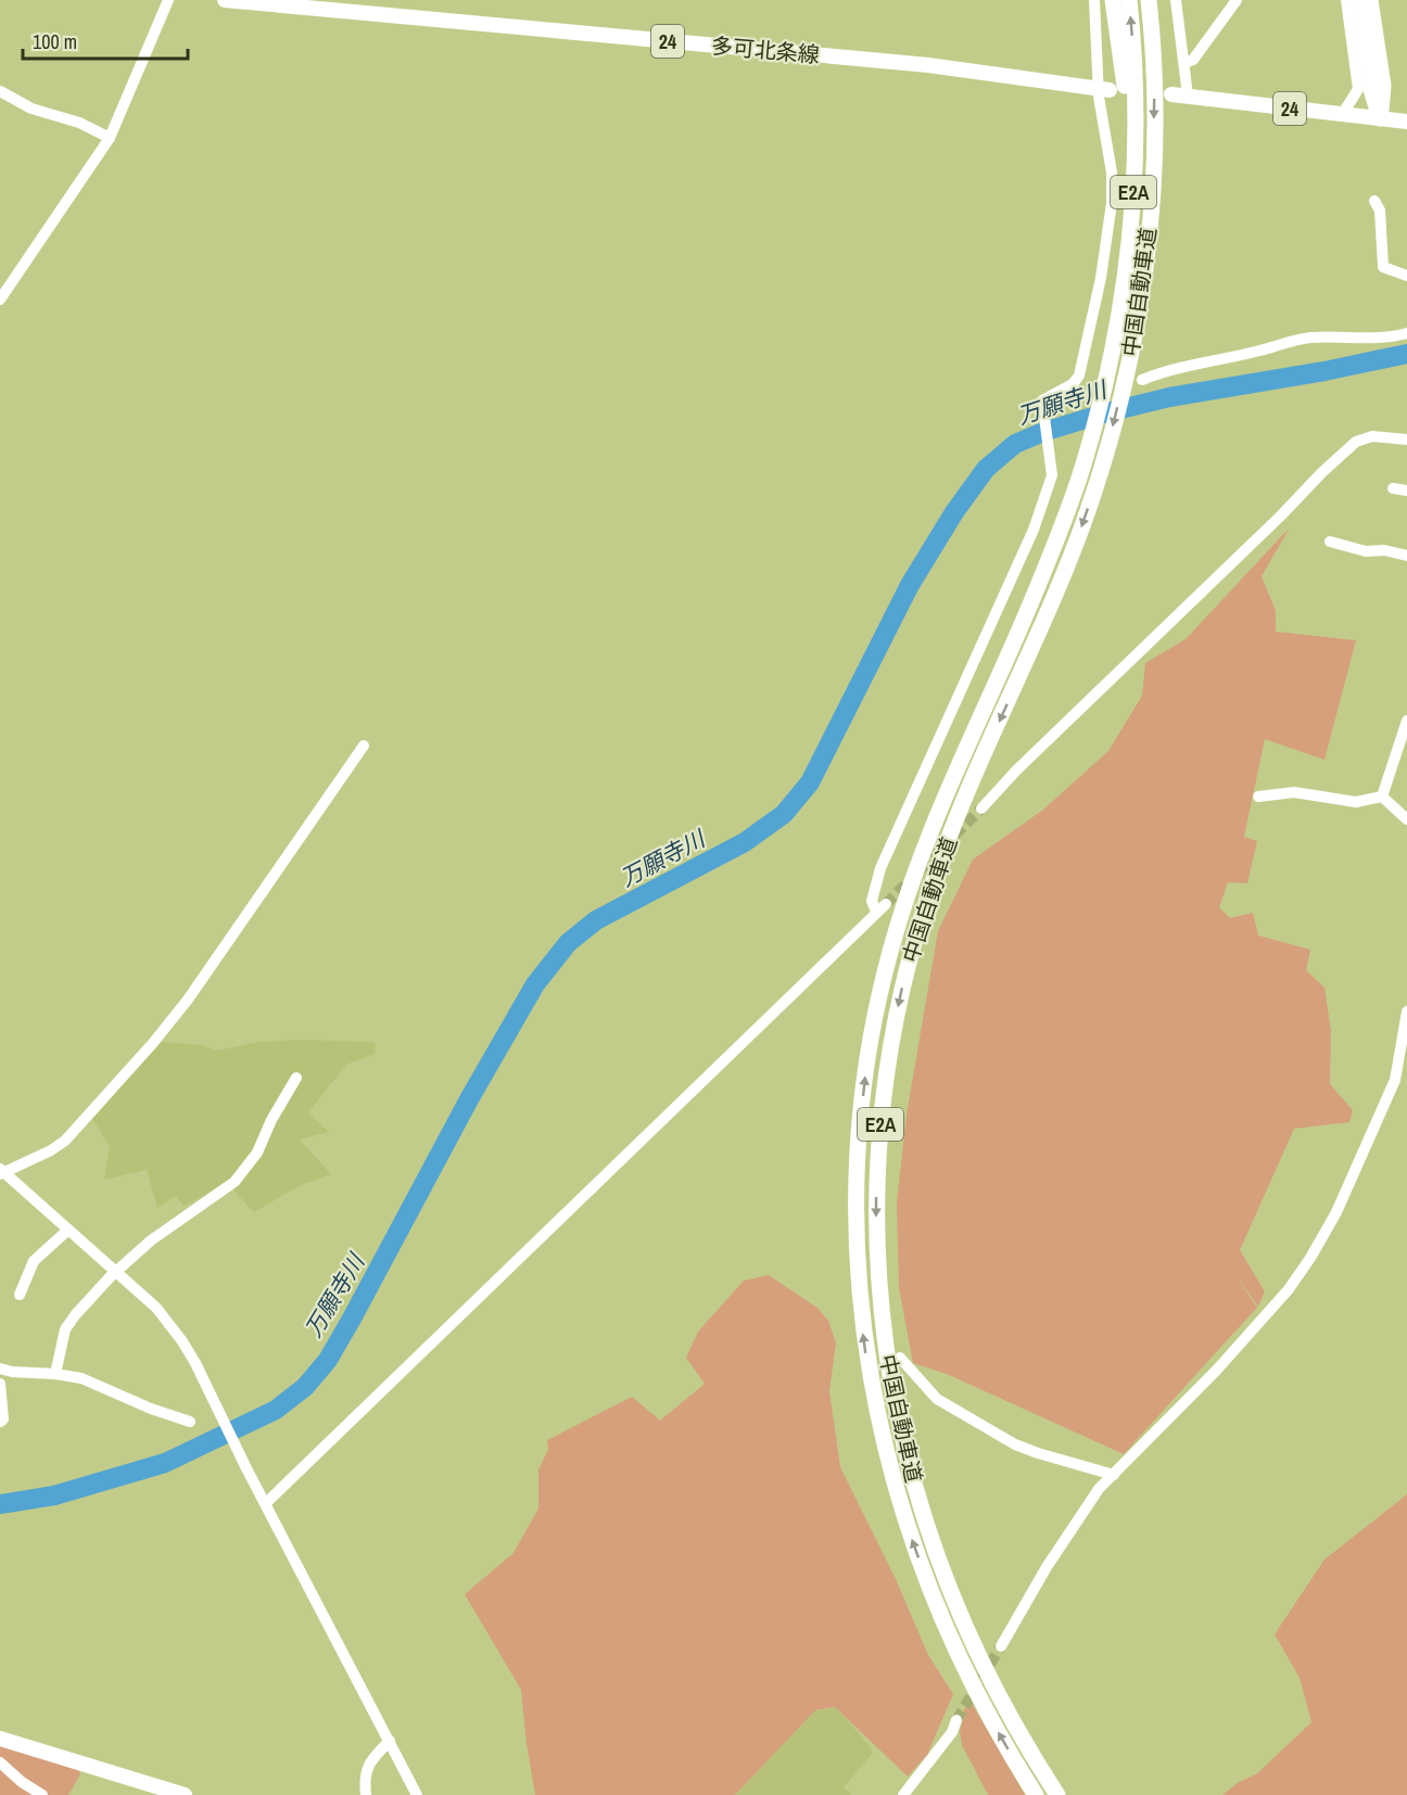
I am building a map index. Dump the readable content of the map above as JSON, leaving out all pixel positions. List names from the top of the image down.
{
  "streets": {
    "highway": ["E2A", "中国自動車道"],
    "main road": ["24", "多可北条線"]
  },
  "water": ["万願寺川"],
  "scale_bar": "100 m"
}
